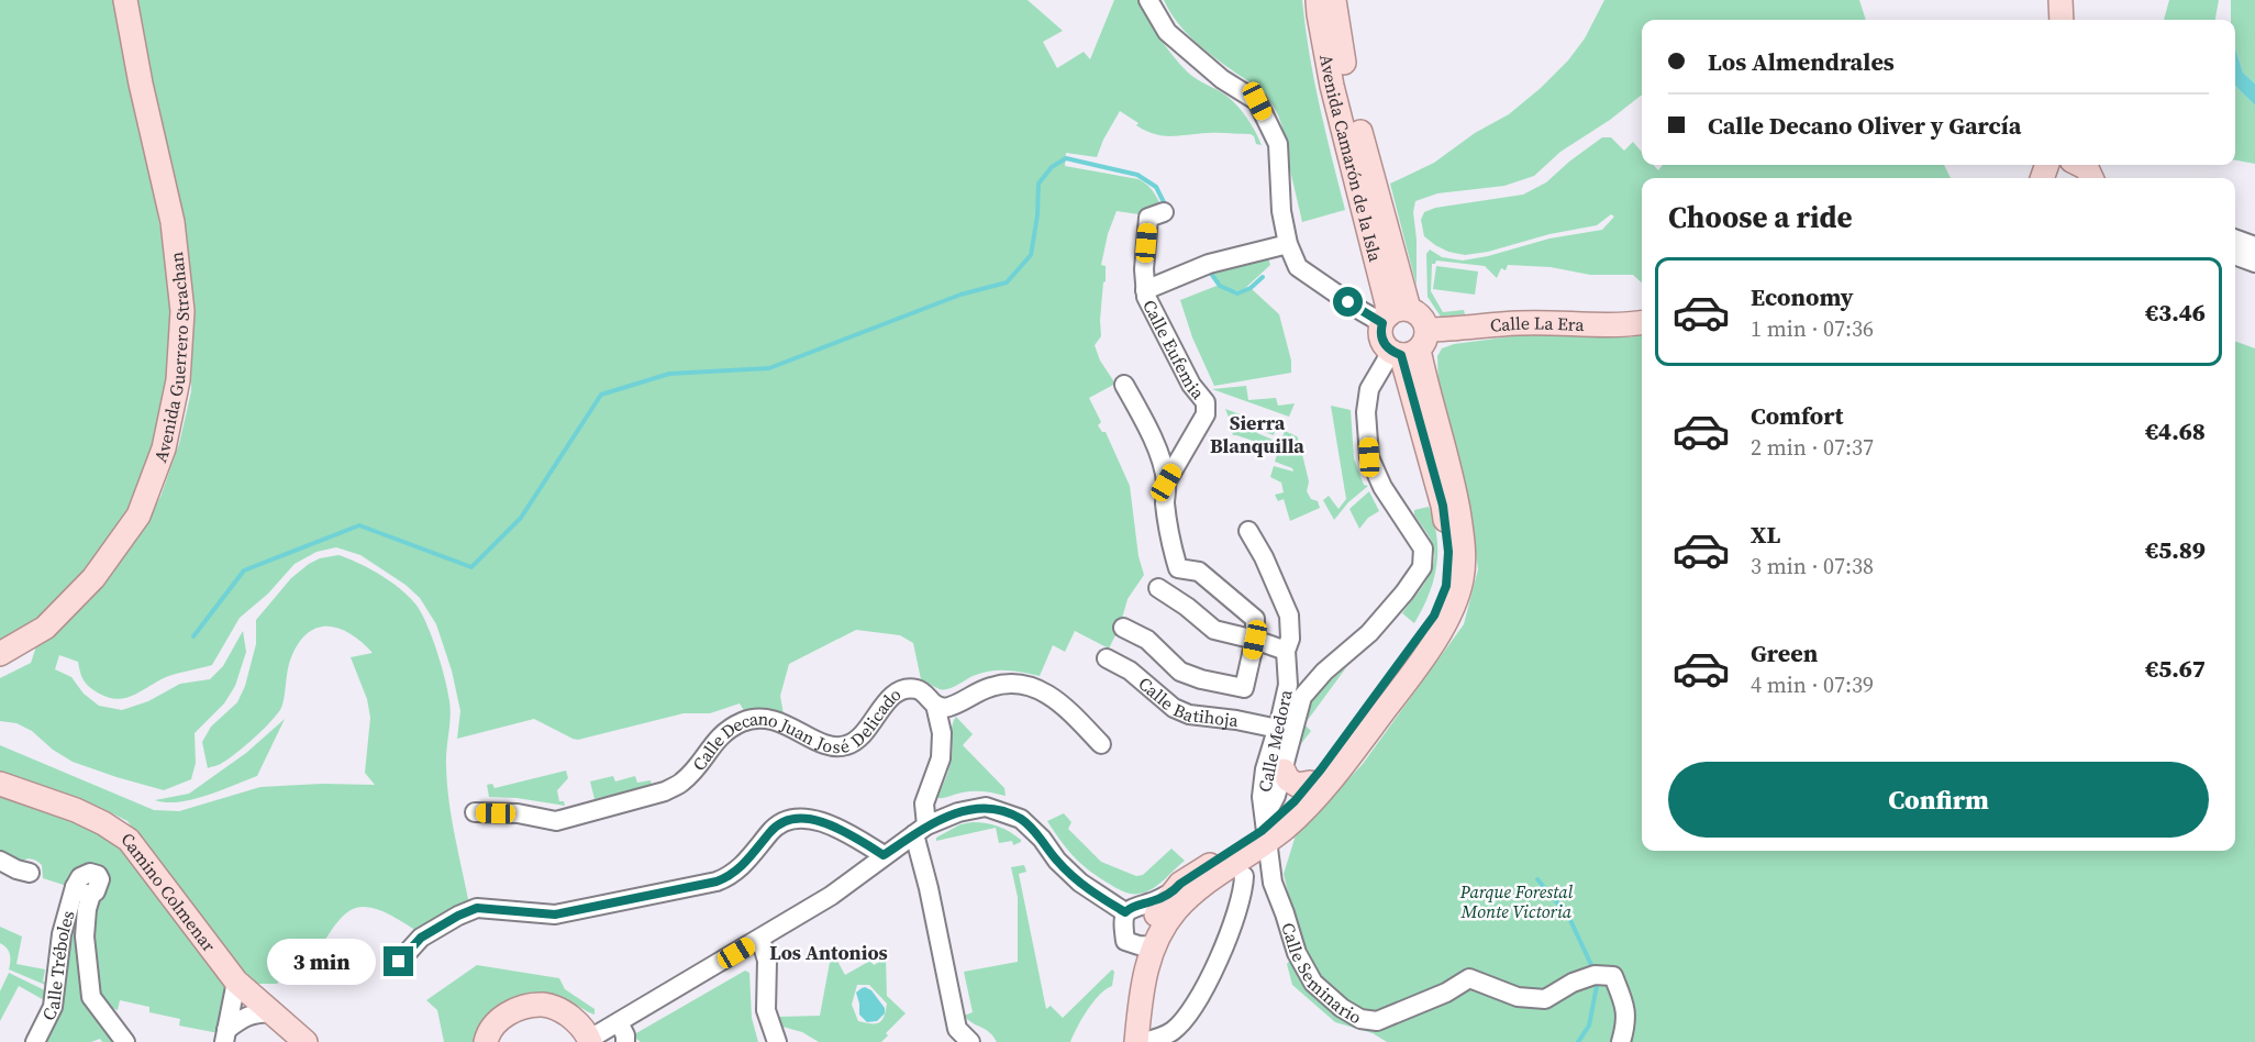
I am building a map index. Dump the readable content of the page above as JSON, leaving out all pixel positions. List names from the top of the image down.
{
  "streets": {
    "main road": [
      "Avenida Camarón de la Isla",
      "Calle La Era",
      "Avenida Guerrero Strachan",
      "Camino Colmenar"
    ],
    "street": [
      "Calle Eufemia",
      "Calle Batihoja",
      "Calle Decano Juan José Delicado",
      "Calle Medora",
      "Calle Tréboles",
      "Calle Seminario"
    ]
  },
  "crossings": [
    ["Calle Batihoja", "Calle Medora"],
    ["Calle Medora", "Calle Seminario"]
  ],
  "districts": ["Sierra Blanquilla", "Los Antonios"],
  "parks": ["Parque Forestal Monte Victoria"],
  "page": {
    "banner": ["Los Almendrales", "Calle Decano Oliver y García"],
    "heading": "Choose a ride",
    "list": [
      {
        "name": "Economy",
        "note": "1 min · 07:36",
        "value": "€3.46"
      },
      {
        "name": "Comfort",
        "note": "2 min · 07:37",
        "value": "€4.68"
      },
      {
        "name": "XL",
        "note": "3 min · 07:38",
        "value": "€5.89"
      },
      {
        "name": "Green",
        "note": "4 min · 07:39",
        "value": "€5.67"
      }
    ],
    "buttons": "Confirm",
    "bubble": "3 min"
  }
}
